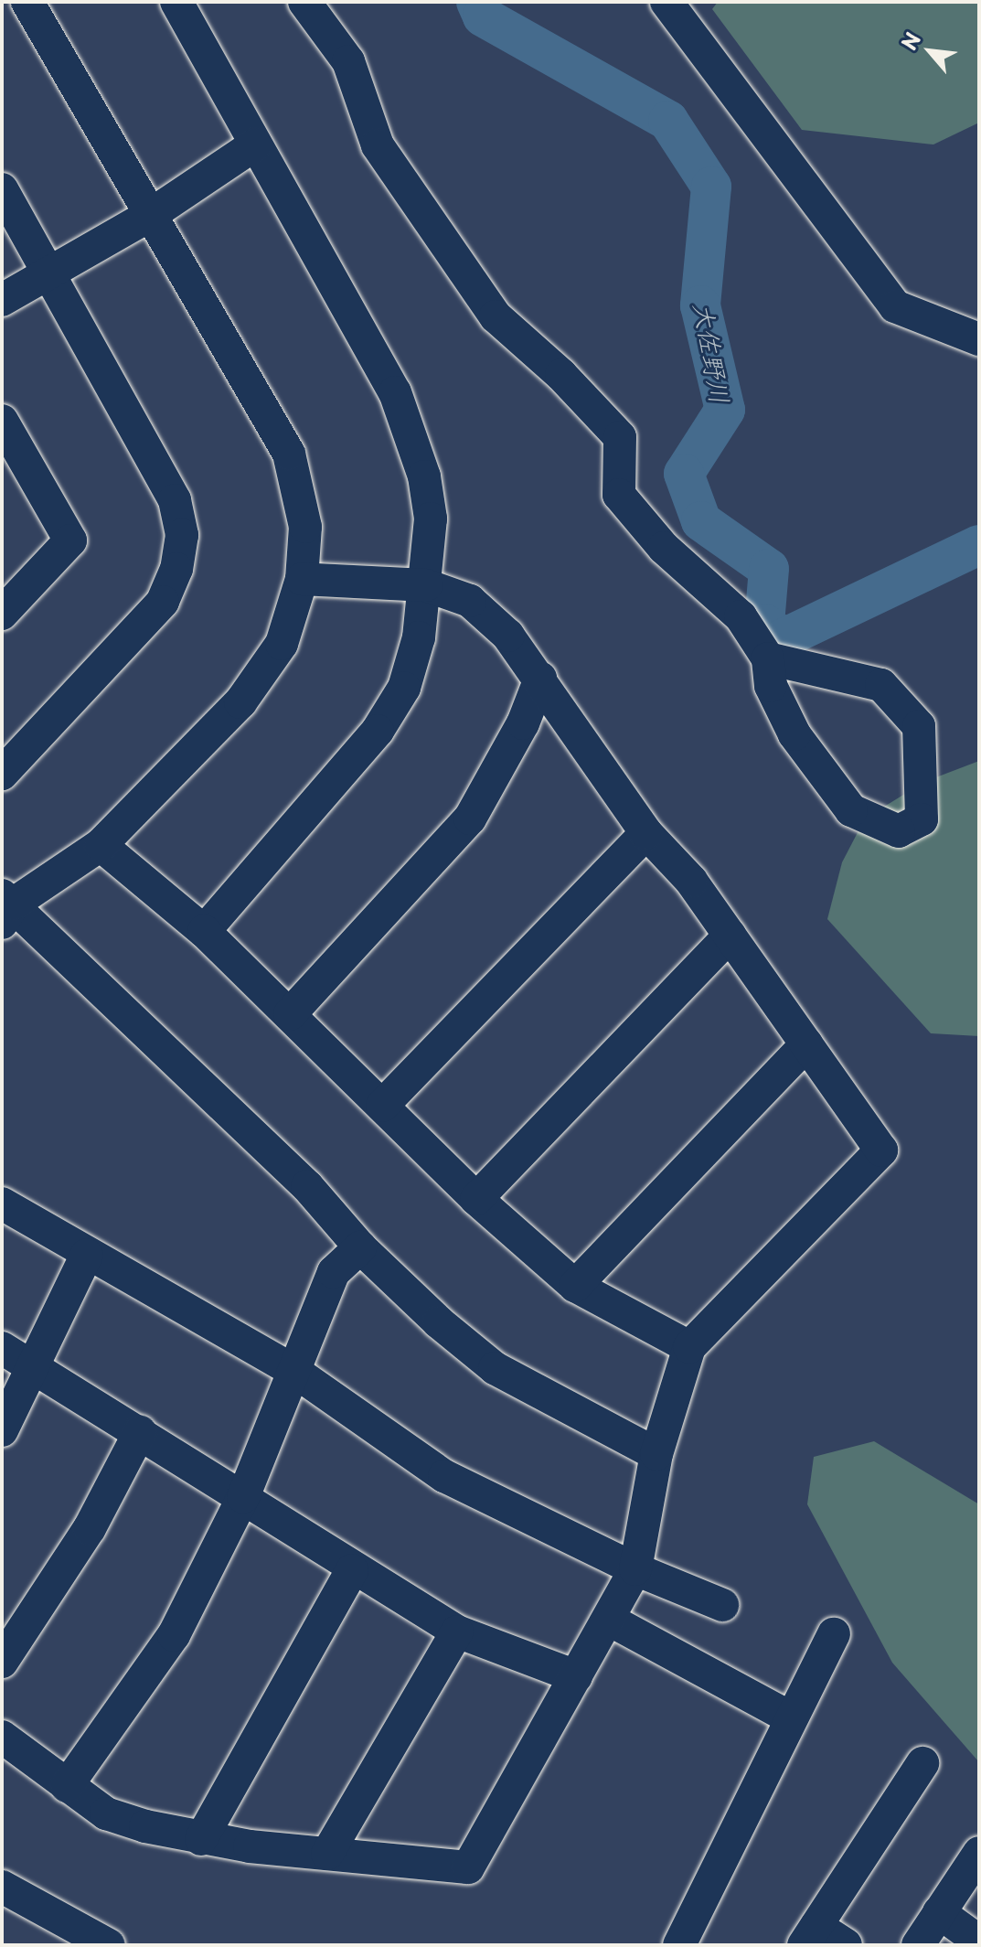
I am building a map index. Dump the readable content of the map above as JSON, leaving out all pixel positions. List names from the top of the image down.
{
  "water": ["大佐野川"],
  "north": "top left"
}
